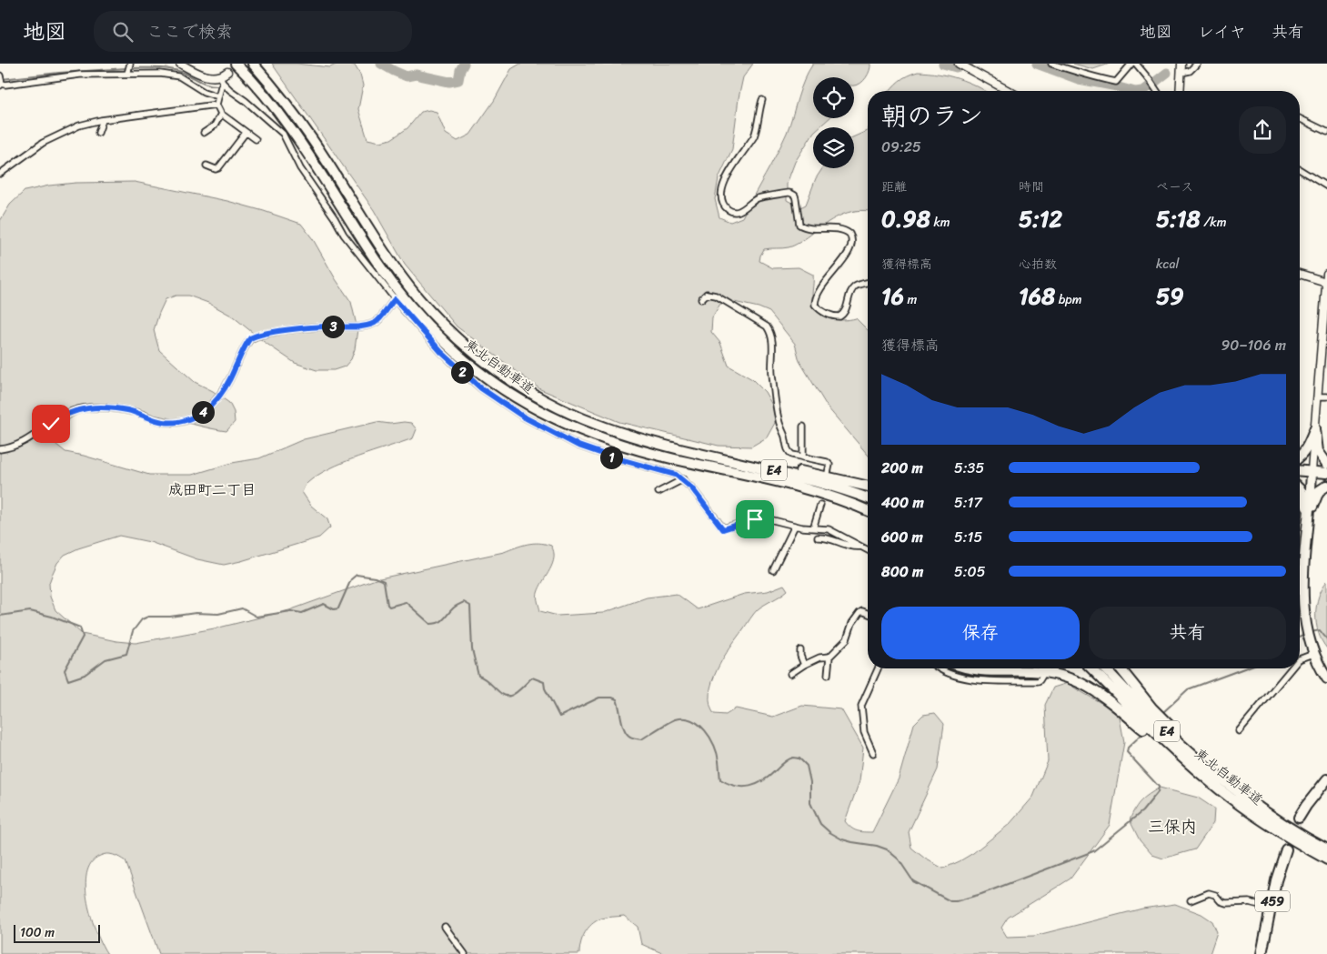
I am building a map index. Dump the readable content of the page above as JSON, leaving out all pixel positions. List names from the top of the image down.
{
  "streets": {
    "highway": ["東北自動車道", "E4", "459"]
  },
  "districts": ["成田町二丁目", "三保内"],
  "scale_bar": "100 m",
  "page": {
    "header": "地図",
    "search": "ここで検索",
    "nav": ["地図", "レイヤ", "共有"],
    "heading": ["朝のラン", "09:25"],
    "stats": [
      ["距離", "0.98 km"],
      ["時間", "5:12"],
      ["ペース", "5:18 /km"],
      ["獲得標高", "16 m"],
      ["心拍数", "168 bpm"],
      ["kcal", "59"]
    ],
    "pins": [
      "3",
      "2",
      "4",
      "1"
    ],
    "chart": ["獲得標高", "90–106 m"],
    "list": [
      {
        "name": "200 m",
        "note": "5:35"
      },
      {
        "name": "400 m",
        "note": "5:17"
      },
      {
        "name": "600 m",
        "note": "5:15"
      },
      {
        "name": "800 m",
        "note": "5:05"
      }
    ],
    "buttons": ["保存", "共有"],
    "scale": "100 m"
  }
}
